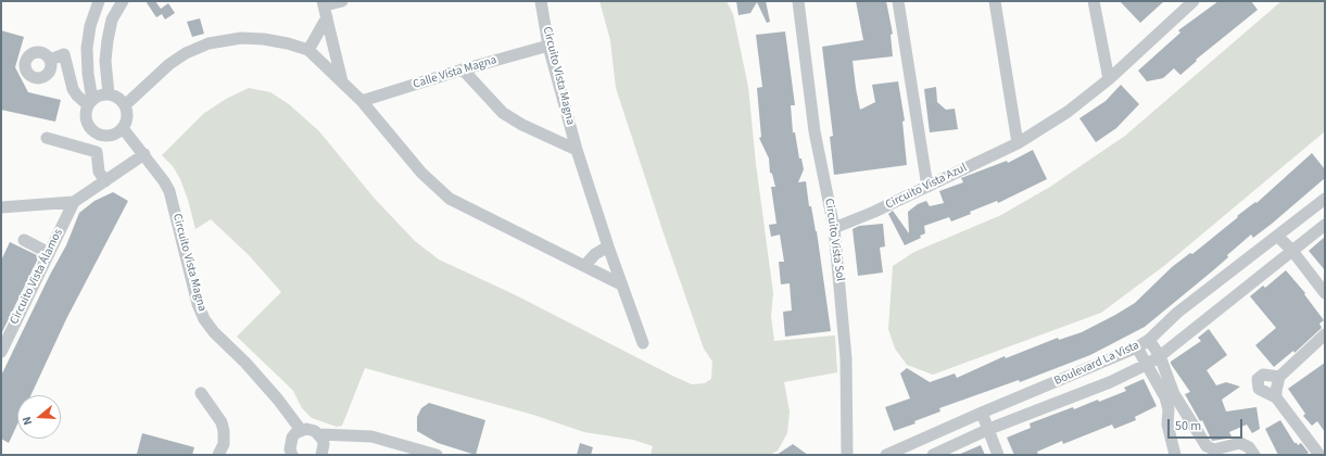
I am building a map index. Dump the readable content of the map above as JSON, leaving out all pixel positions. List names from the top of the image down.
{
  "streets": {
    "street": [
      "Calle Vista Magna",
      "Circuito Vista Magna",
      "Circuito Vista Azul",
      "Circuito Vista Sol",
      "Circuito Vista Álamos",
      "Boulevard La Vista"
    ]
  },
  "crossings": [
    ["Calle Vista Magna", "Circuito Vista Magna"],
    ["Circuito Vista Azul", "Circuito Vista Sol"]
  ],
  "scale_bar": "50 m",
  "north": "left"
}
